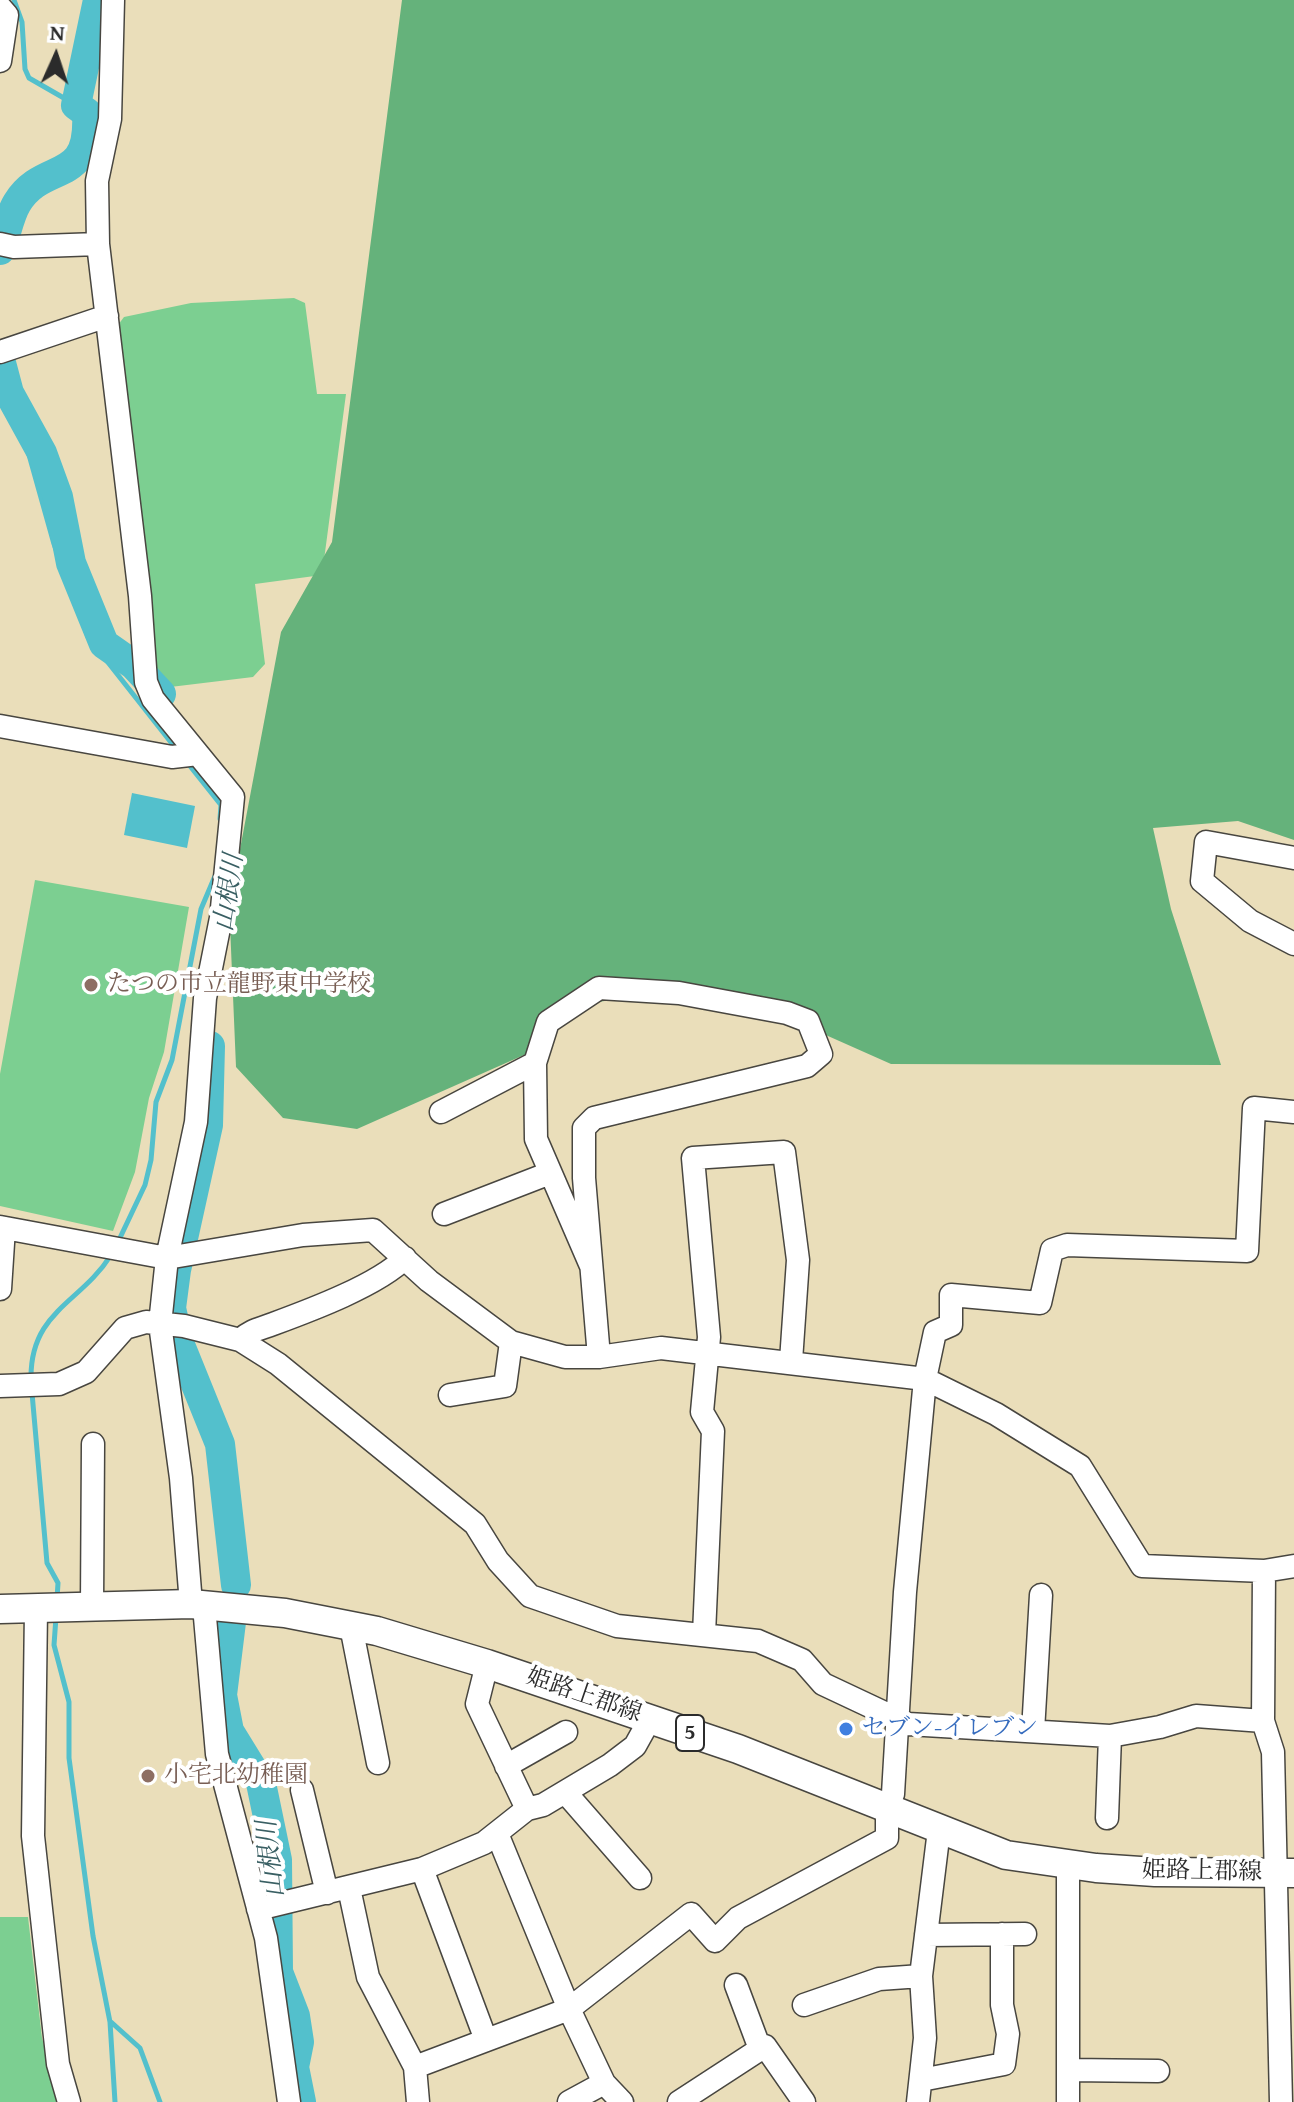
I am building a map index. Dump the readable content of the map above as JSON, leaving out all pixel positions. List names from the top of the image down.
{
  "streets": {
    "main road": ["姫路上郡線", "5"]
  },
  "water": ["山根川"],
  "places": ["たつの市立龍野東中学校", "セブン-イレブン", "小宅北幼稚園"],
  "north": "top"
}
